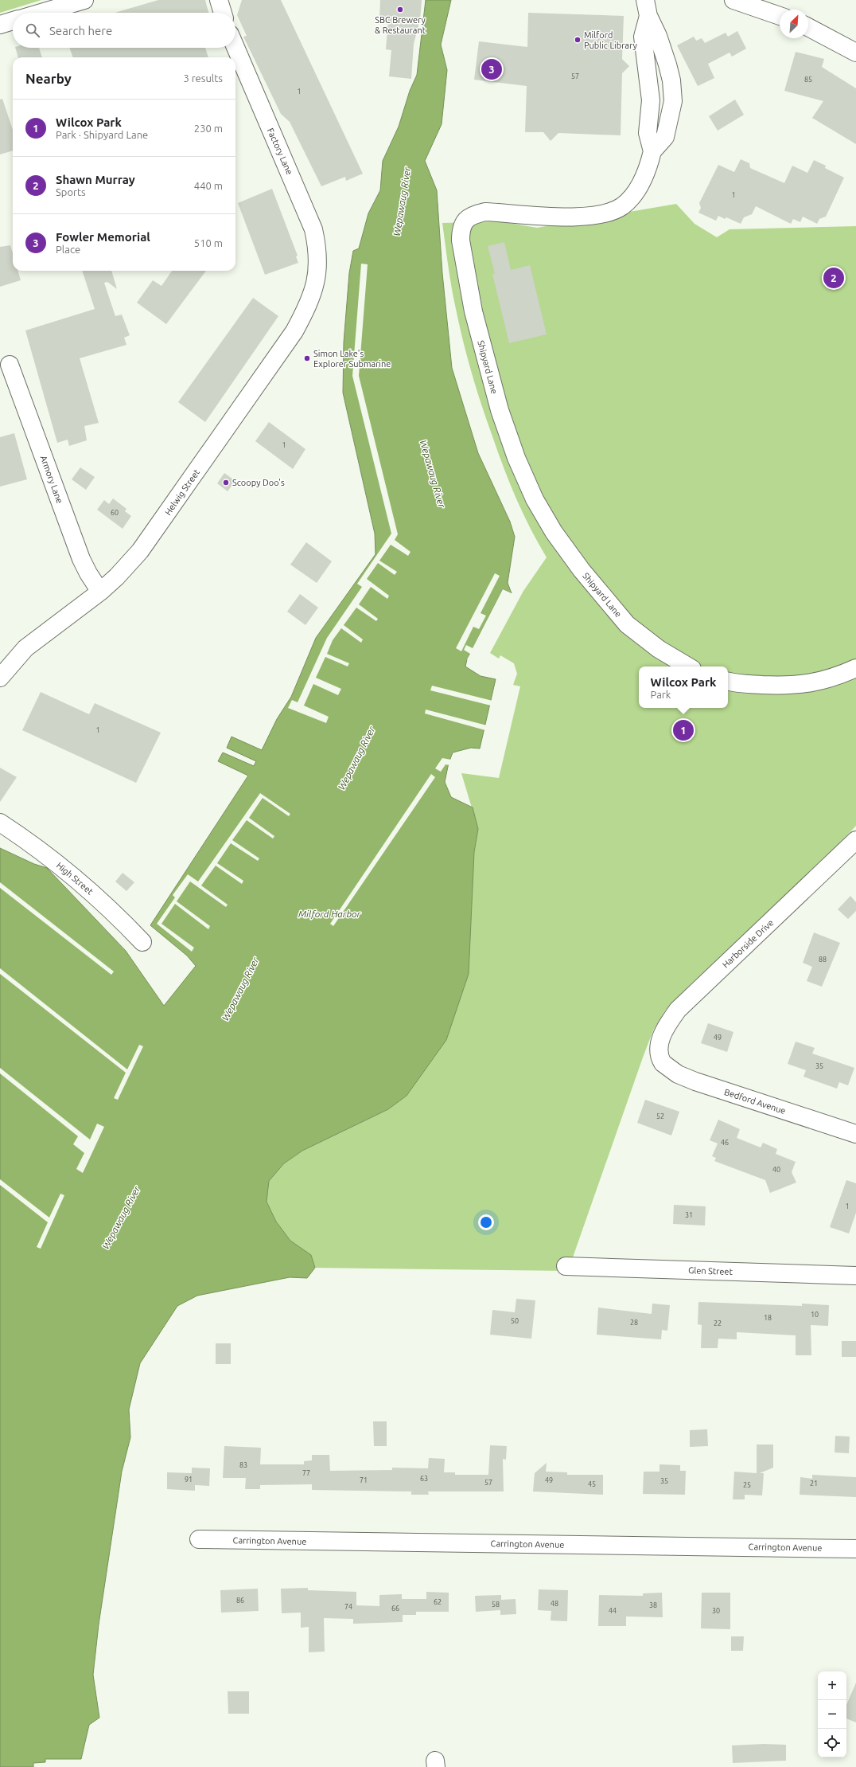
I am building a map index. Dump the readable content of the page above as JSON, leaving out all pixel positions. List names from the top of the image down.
{
  "streets": {
    "street": [
      "Factory Lane",
      "Shipyard Lane",
      "Armory Lane",
      "Helwig Street",
      "High Street",
      "Harborside Drive",
      "Bedford Avenue",
      "Glen Street",
      "Carrington Avenue"
    ]
  },
  "crossings": [
    ["Factory Lane", "Helwig Street"],
    ["Armory Lane", "Helwig Street"],
    ["Harborside Drive", "Bedford Avenue"]
  ],
  "water": ["Wepawaug River", "Milford Harbor"],
  "places": [
    "SBC Brewery & Restaurant",
    "Milford Public Library",
    "Simon Lake's Explorer Submarine",
    "Scoopy Doo's"
  ],
  "house_numbers": [
    "57",
    "85",
    "1",
    "1",
    "1",
    "60",
    "1",
    "88",
    "49",
    "35",
    "52",
    "46",
    "40",
    "1",
    "31",
    "10",
    "18",
    "50",
    "28",
    "22",
    "83",
    "77",
    "63",
    "91",
    "71",
    "49",
    "35",
    "57",
    "21",
    "45",
    "25",
    "86",
    "62",
    "48",
    "58",
    "38",
    "74",
    "66",
    "44",
    "30"
  ],
  "north": "top right",
  "page": {
    "search": "Search here",
    "pins": ["3", "2", "1"],
    "heading": ["Nearby", "3 results"],
    "list": [
      {
        "mark": "1",
        "name": "Wilcox Park",
        "note": "Park · Shipyard Lane",
        "value": "230 m"
      },
      {
        "mark": "2",
        "name": "Shawn Murray",
        "note": "Sports",
        "value": "440 m"
      },
      {
        "mark": "3",
        "name": "Fowler Memorial",
        "note": "Place",
        "value": "510 m"
      }
    ],
    "popup": ["Wilcox Park", "Park"],
    "map_buttons": ["+", "−"]
  }
}
